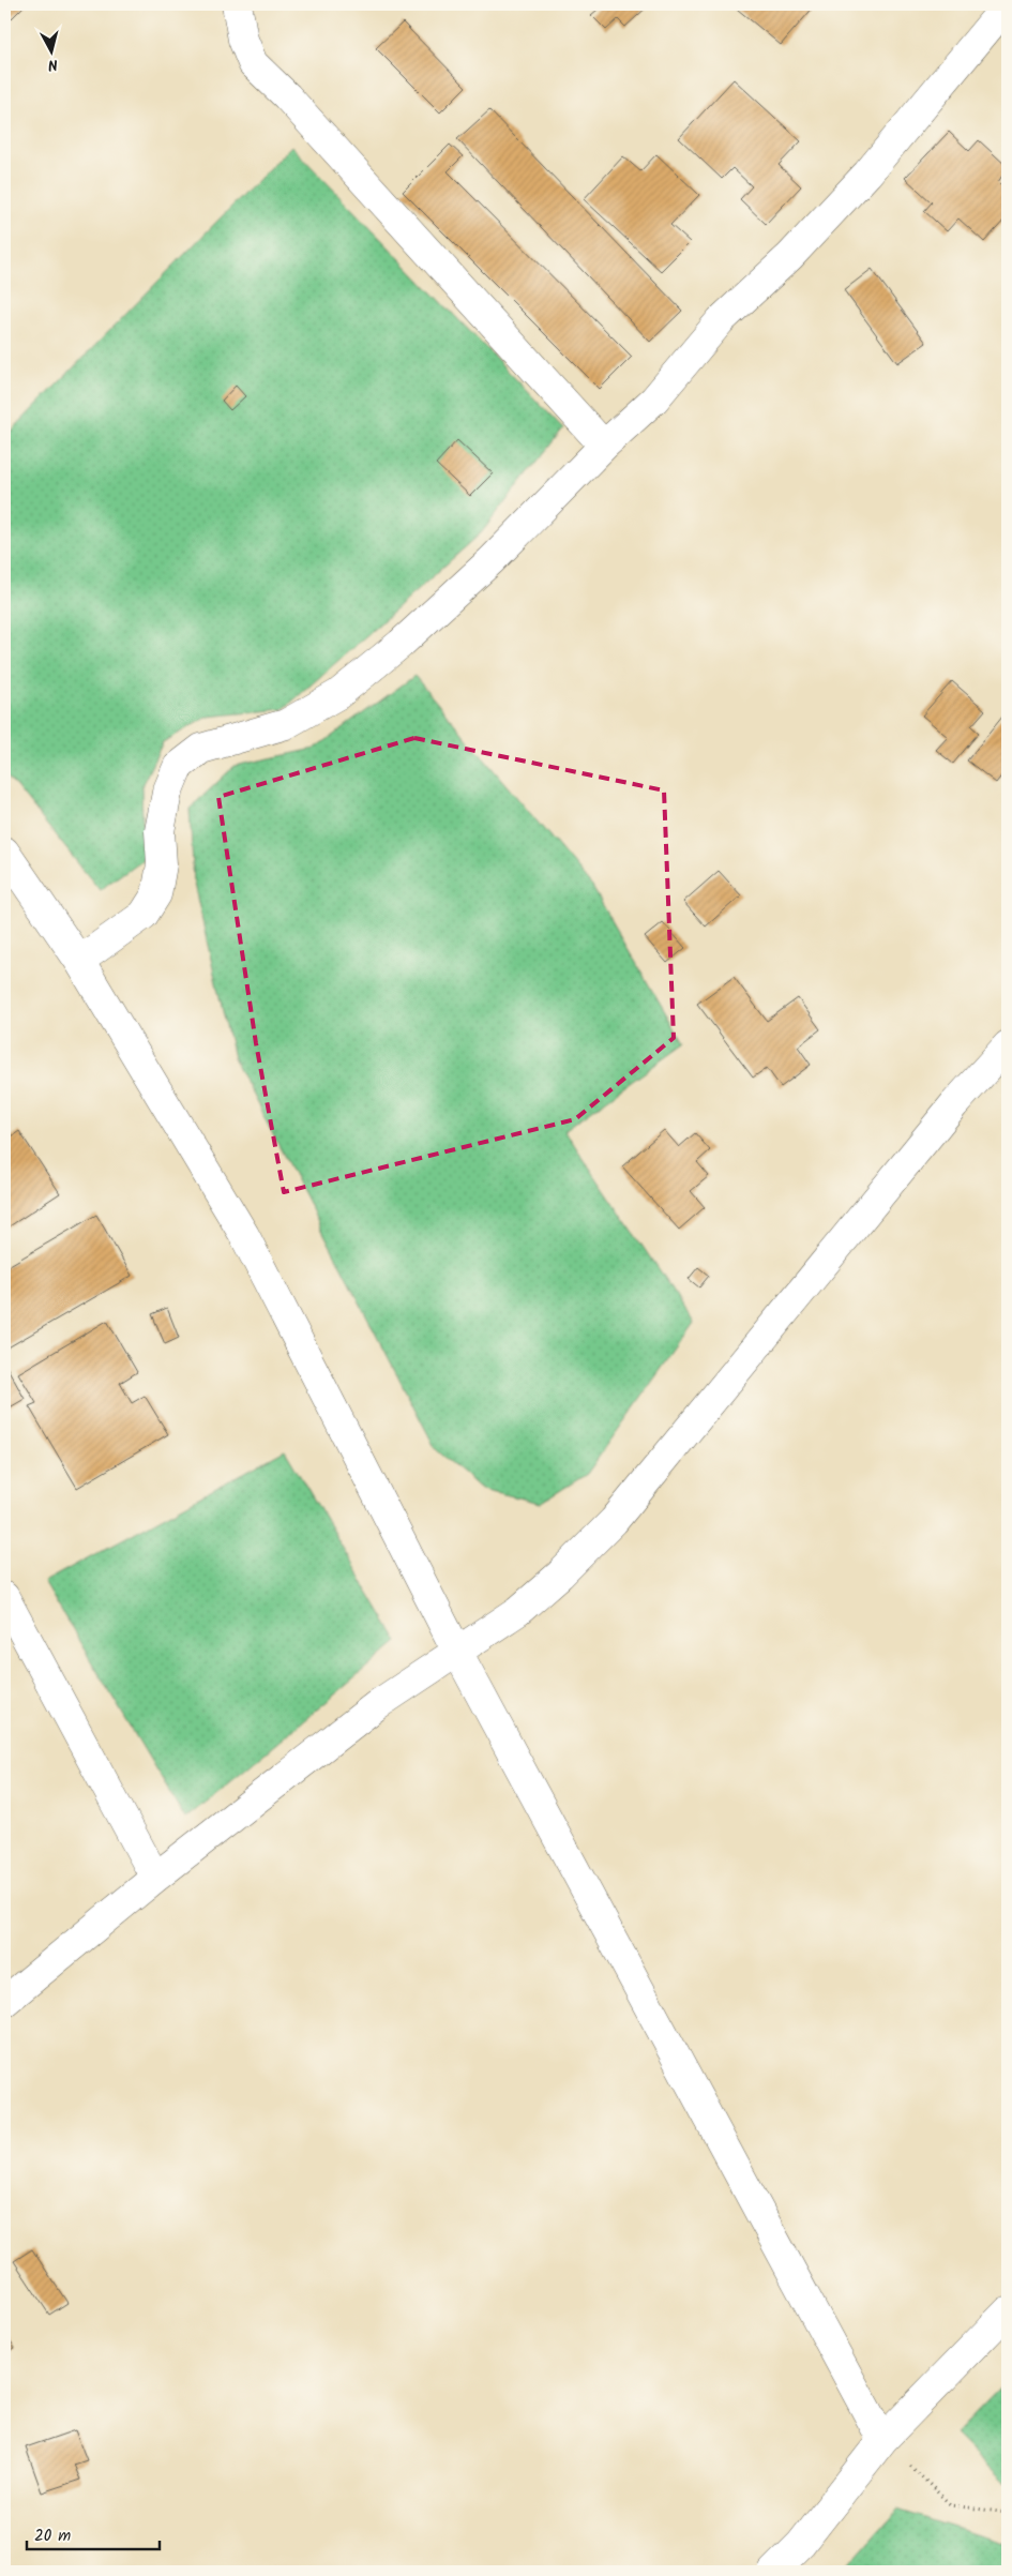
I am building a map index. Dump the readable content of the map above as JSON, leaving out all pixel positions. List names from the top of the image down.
{
  "scale_bar": "20 m",
  "north": "bottom"
}
